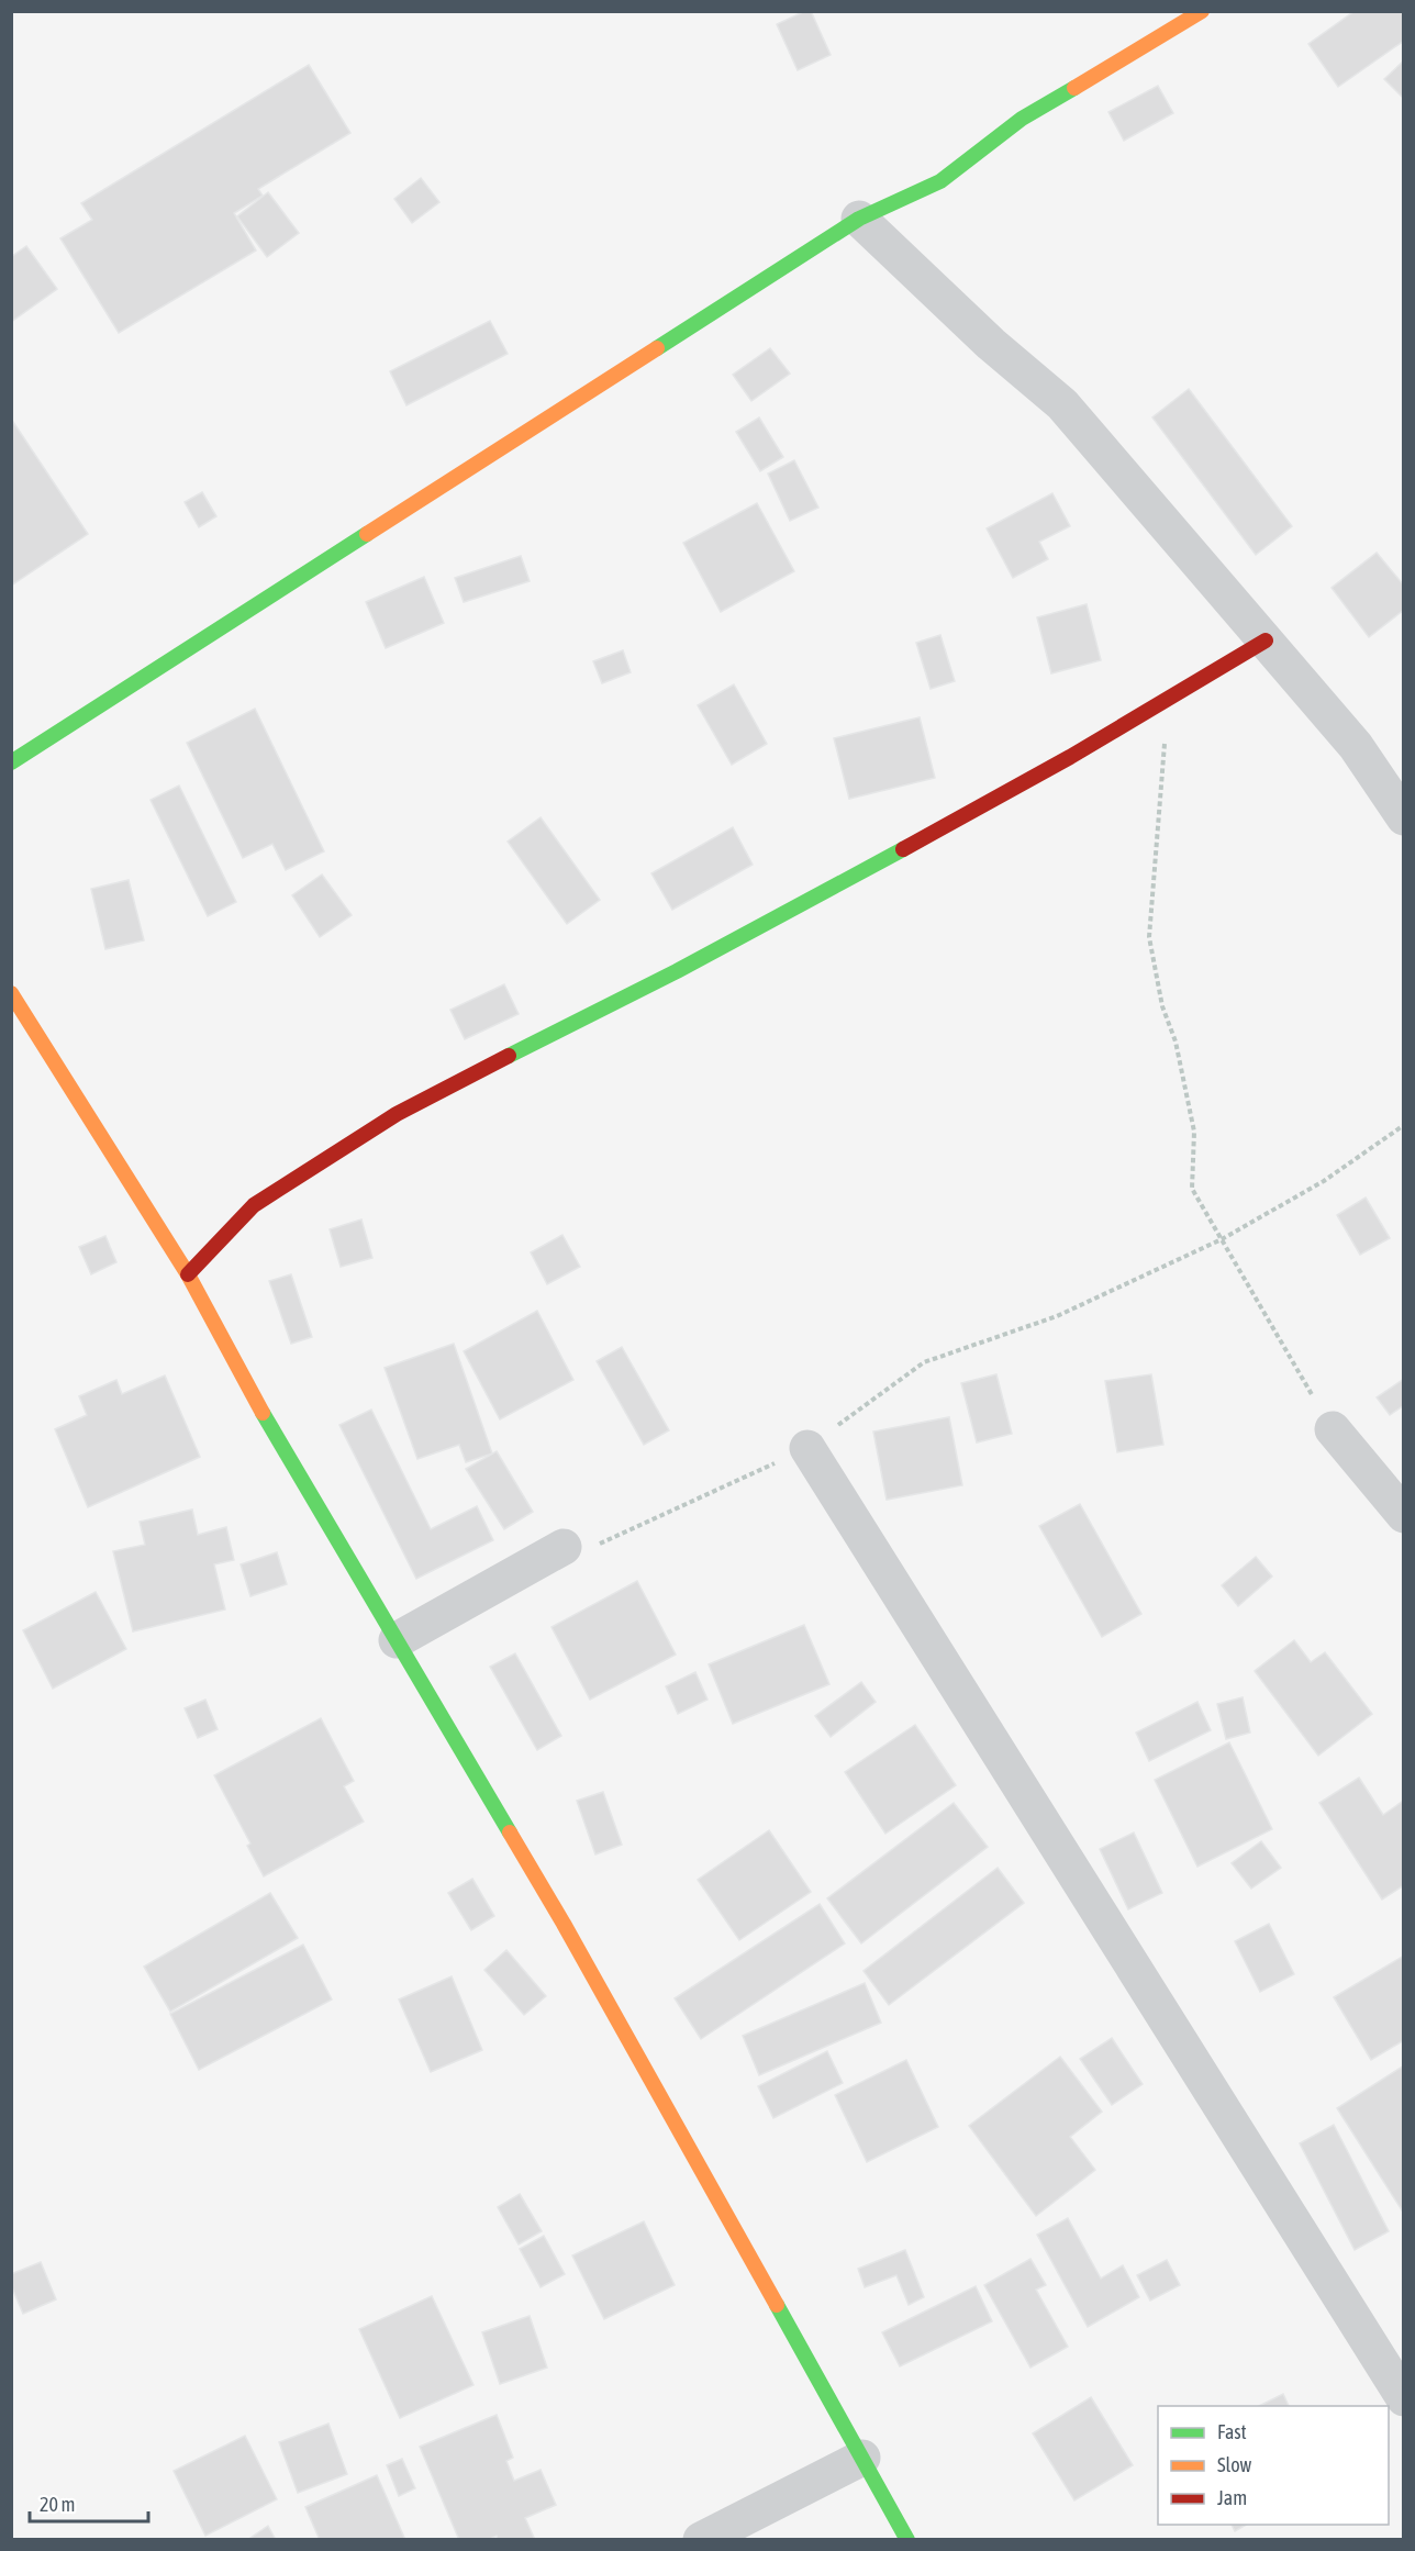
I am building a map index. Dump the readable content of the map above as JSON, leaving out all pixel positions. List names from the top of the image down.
{
  "legend": ["Fast", "Slow", "Jam"],
  "scale_bar": "20 m"
}
